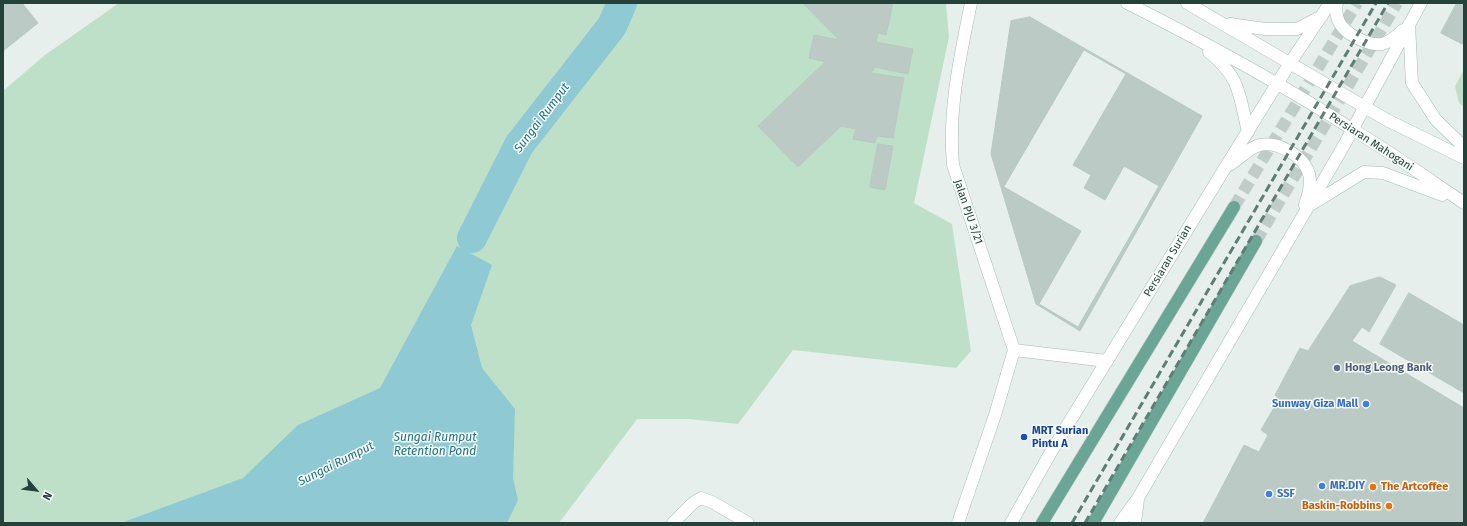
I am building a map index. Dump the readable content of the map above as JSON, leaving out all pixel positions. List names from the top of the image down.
{
  "streets": {
    "main road": ["Persiaran Mahogani", "Jalan PJU 3/21", "Persiaran Surian"]
  },
  "crossings": [
    ["Persiaran Mahogani", "Persiaran Surian"]
  ],
  "water": ["Sungai Rumput", "Sungai Rumput Retention Pond"],
  "places": [
    "Hong Leong Bank",
    "Sunway Giza Mall",
    "MRT Surian Pintu A",
    "MR.DIY",
    "The Artcoffee",
    "SSF",
    "Baskin-Robbins"
  ],
  "north": "bottom right"
}
